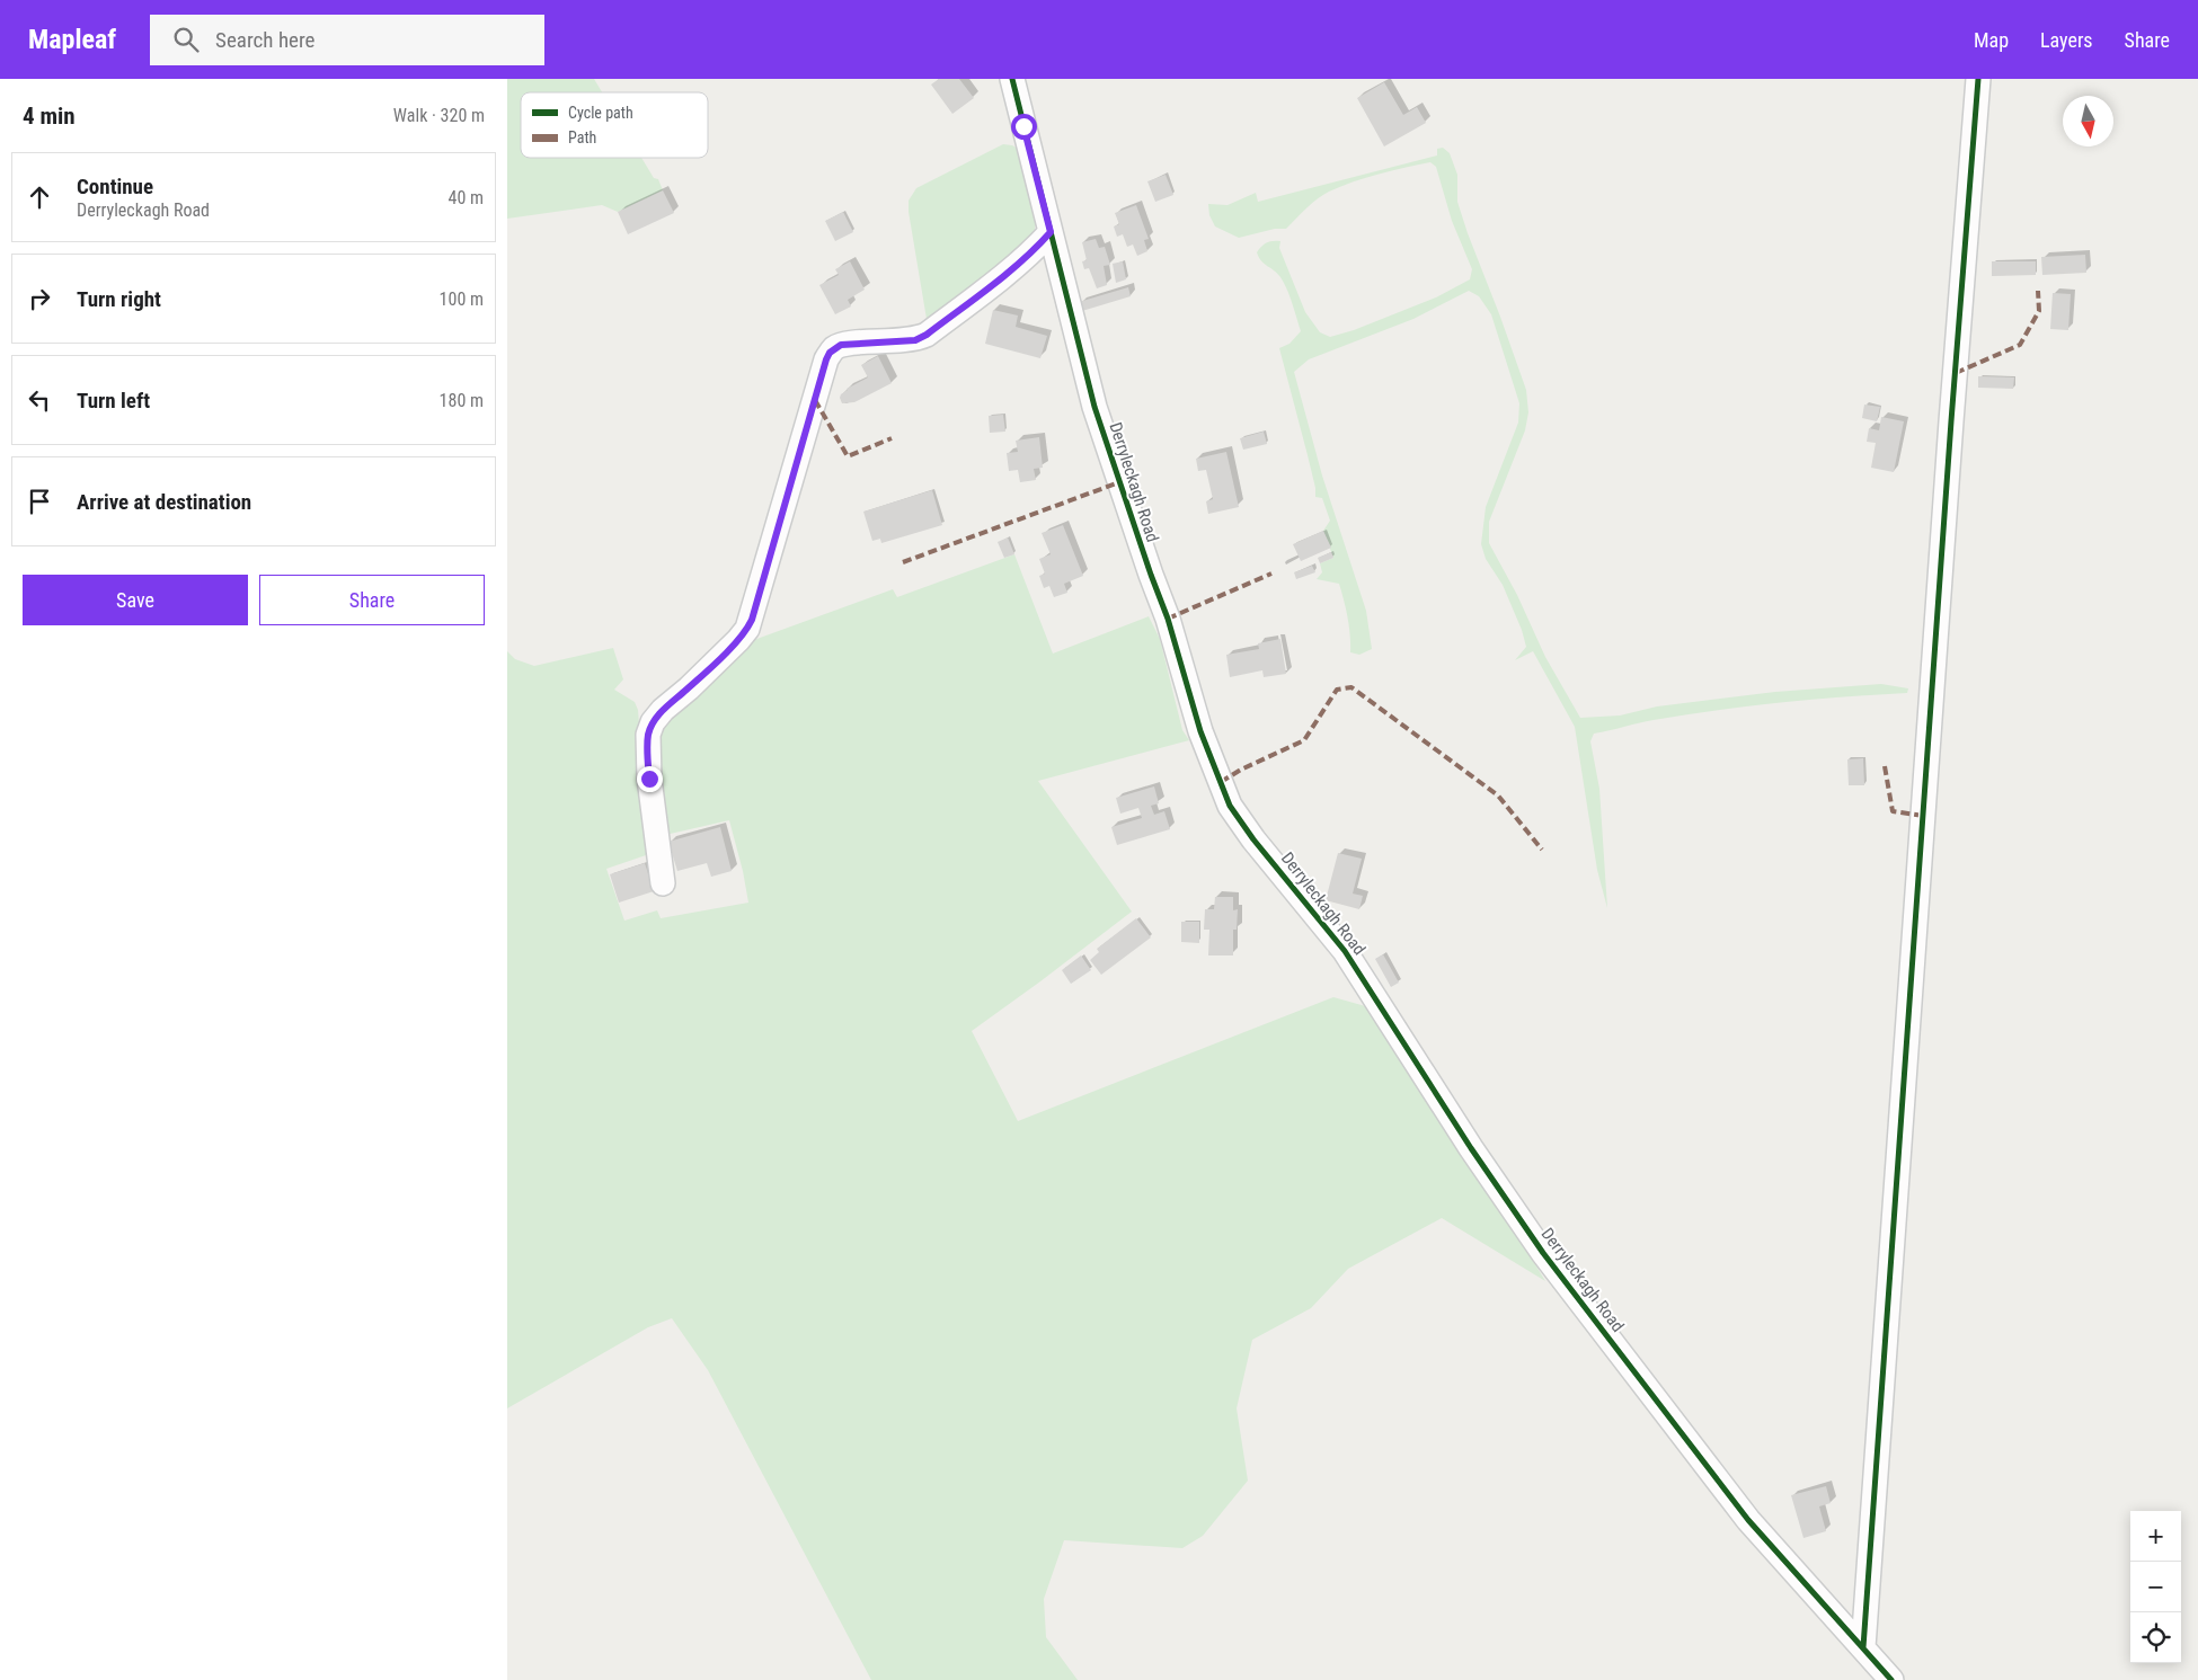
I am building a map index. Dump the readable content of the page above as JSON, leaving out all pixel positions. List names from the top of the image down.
{
  "streets": {
    "street": ["Derryleckagh Road"]
  },
  "legend": ["Cycle path", "Path"],
  "north": "bottom",
  "page": {
    "header": "Mapleaf",
    "search": "Search here",
    "nav": ["Map", "Layers", "Share"],
    "heading": ["4 min", "Walk · 320 m"],
    "list": [
      ["Continue", "Derryleckagh Road", "40 m"],
      ["Turn right", "100 m"],
      ["Turn left", "180 m"],
      "Arrive at destination"
    ],
    "buttons": ["Save", "Share"],
    "map_buttons": ["+", "−"]
  }
}
